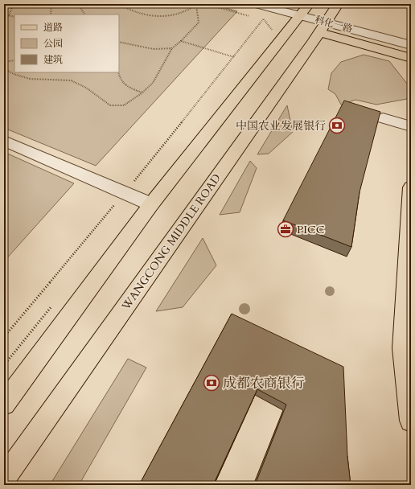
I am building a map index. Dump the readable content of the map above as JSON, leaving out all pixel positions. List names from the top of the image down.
{
  "streets": {
    "main road": ["WANGCONG MIDDLE ROAD"],
    "street": ["科化一路"]
  },
  "crossings": [
    ["科化一路", "WANGCONG MIDDLE ROAD"]
  ],
  "places": {
    "bank": ["中国农业发展银行", "成都农商银行"],
    "office": ["PICC"]
  },
  "legend": ["道路", "公园", "建筑"]
}
